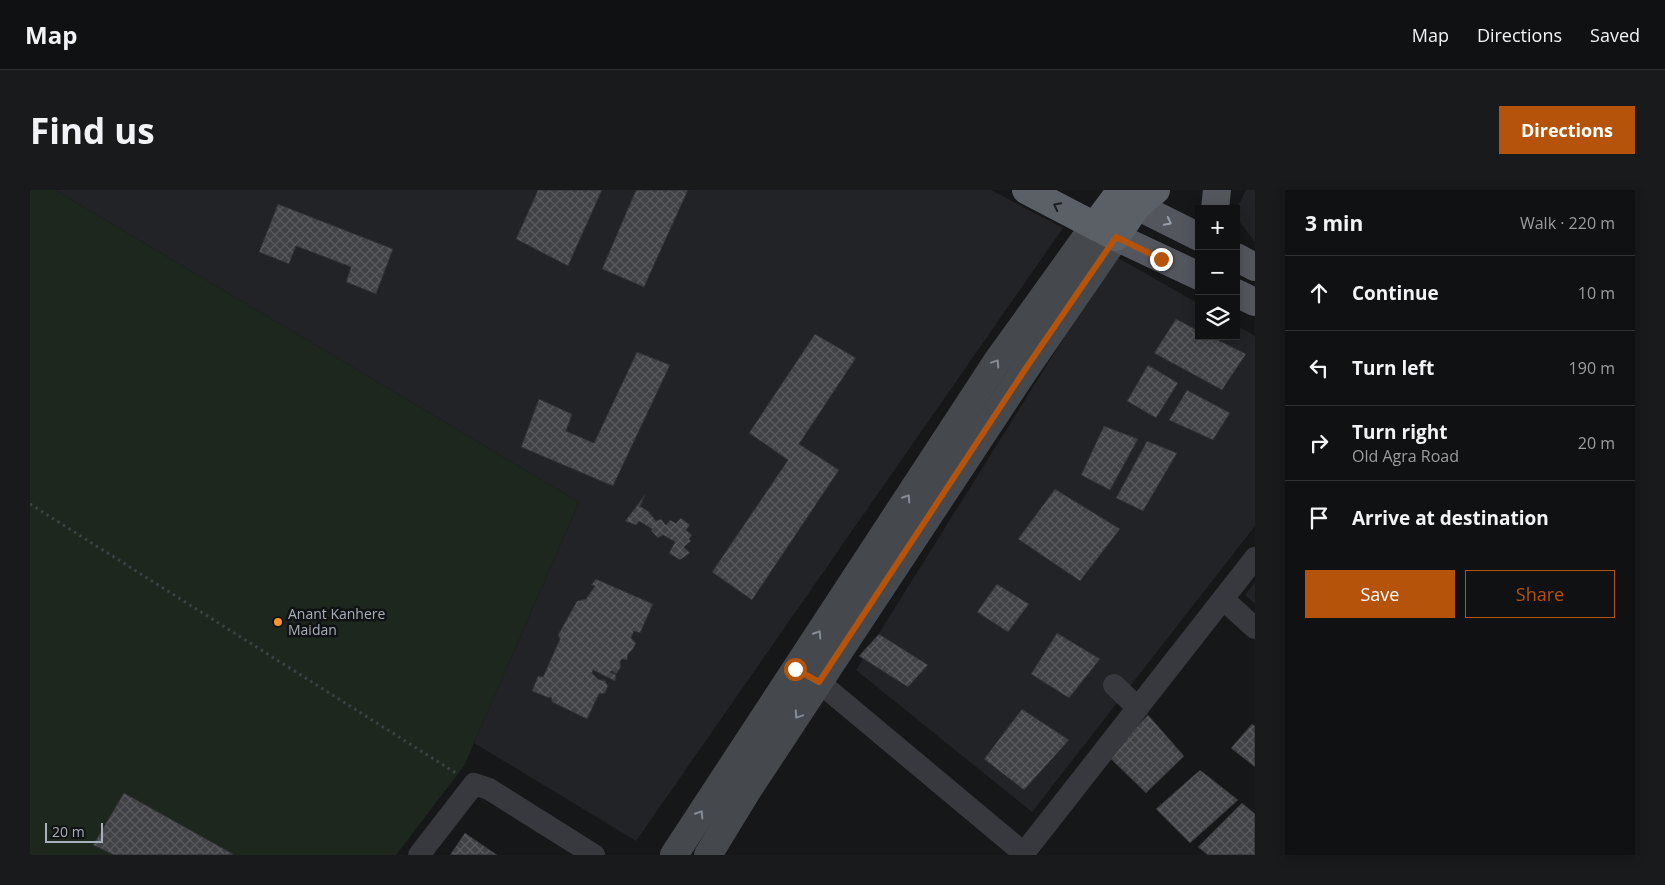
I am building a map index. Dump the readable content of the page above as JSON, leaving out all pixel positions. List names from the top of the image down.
{
  "places": ["Anant Kanhere Maidan"],
  "scale_bar": "20 m",
  "page": {
    "header": "Map",
    "nav": ["Map", "Directions", "Saved"],
    "buttons": [
      "Directions",
      ["Save", "Share"]
    ],
    "title": "Find us",
    "heading": ["3 min", "Walk · 220 m"],
    "map_buttons": ["+", "−"],
    "list": [
      ["Continue", "10 m"],
      ["Turn left", "190 m"],
      ["Turn right", "Old Agra Road", "20 m"],
      "Arrive at destination"
    ],
    "scale": "20 m"
  }
}
